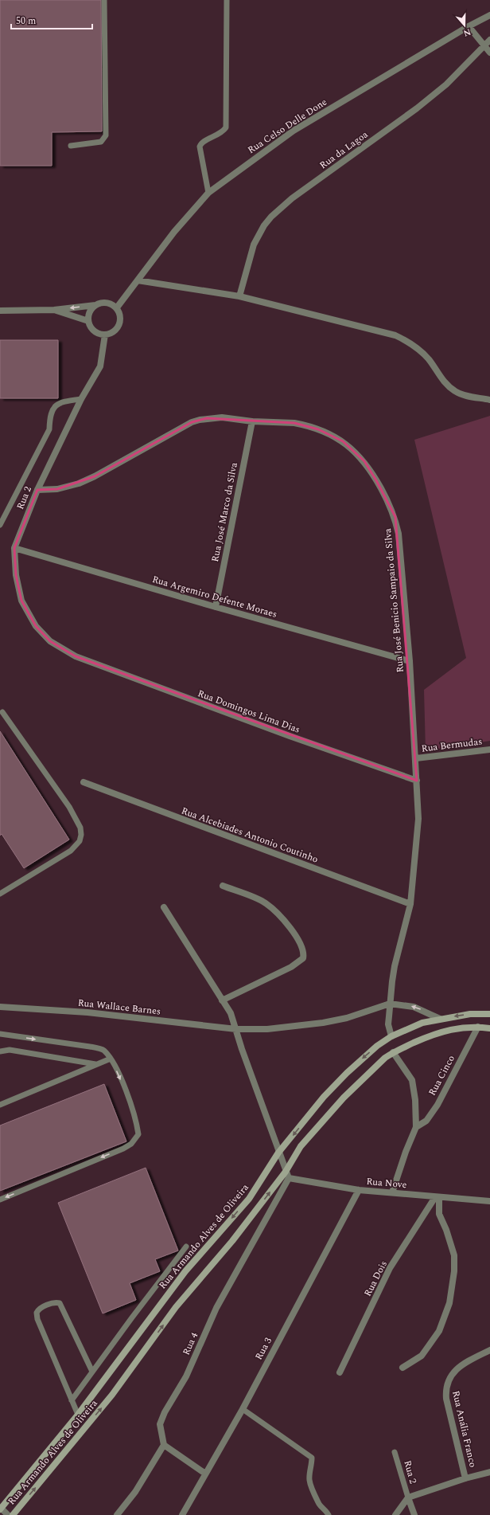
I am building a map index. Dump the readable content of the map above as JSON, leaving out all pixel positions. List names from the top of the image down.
{
  "streets": {
    "main road": ["Rua Armando Alves de Oliveira"],
    "street": [
      "Rua Celso Delle Done",
      "Rua da Lagoa",
      "Rua 2",
      "Rua José Marco da Silva",
      "Rua Argemiro Defente Moraes",
      "Rua José Benicio Sampaio da Silva",
      "Rua Domingos Lima Dias",
      "Rua Bermudas",
      "Rua Alcebiades Antonio Coutinho",
      "Rua Wallace Barnes",
      "Rua Cinco",
      "Rua Nove",
      "Rua Dois",
      "Rua 4",
      "Rua 3",
      "Rua Anália Franco"
    ]
  },
  "crossings": [
    ["Rua Celso Delle Done", "Rua 2"],
    ["Rua 2", "Rua Argemiro Defente Moraes"],
    ["Rua 2", "Rua José Benicio Sampaio da Silva"],
    ["Rua 2", "Rua Domingos Lima Dias"],
    ["Rua 2", "Rua Anália Franco"],
    ["Rua José Marco da Silva", "Rua Argemiro Defente Moraes"],
    ["Rua José Marco da Silva", "Rua José Benicio Sampaio da Silva"],
    ["Rua Argemiro Defente Moraes", "Rua José Benicio Sampaio da Silva"],
    ["Rua José Benicio Sampaio da Silva", "Rua Domingos Lima Dias"],
    ["Rua José Benicio Sampaio da Silva", "Rua Bermudas"],
    ["Rua José Benicio Sampaio da Silva", "Rua Alcebiades Antonio Coutinho"],
    ["Rua José Benicio Sampaio da Silva", "Rua Wallace Barnes"],
    ["Rua Wallace Barnes", "Rua Armando Alves de Oliveira"],
    ["Rua Cinco", "Rua Nove"],
    ["Rua Cinco", "Rua Armando Alves de Oliveira"],
    ["Rua Nove", "Rua Dois"],
    ["Rua Nove", "Rua 4"],
    ["Rua Nove", "Rua 3"]
  ],
  "scale_bar": "50 m",
  "north": "bottom"
}
